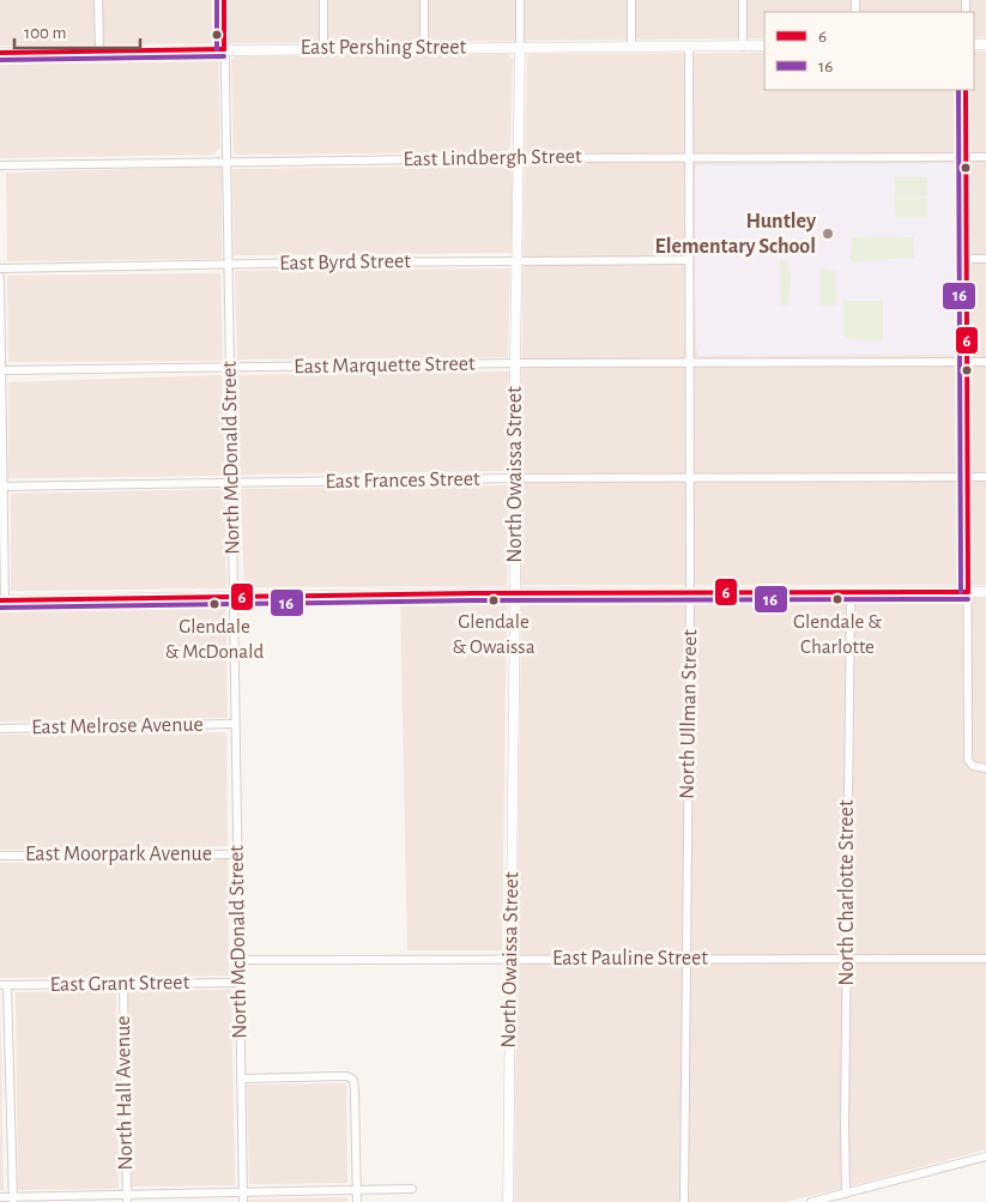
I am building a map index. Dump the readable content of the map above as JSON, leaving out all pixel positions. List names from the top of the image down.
{
  "streets": {
    "street": [
      "East Pershing Street",
      "East Lindbergh Street",
      "East Byrd Street",
      "East Marquette Street",
      "North McDonald Street",
      "North Owaissa Street",
      "East Frances Street",
      "North Ullman Street",
      "East Melrose Avenue",
      "East Moorpark Avenue",
      "North Charlotte Street",
      "East Pauline Street",
      "East Grant Street",
      "North Hall Avenue"
    ]
  },
  "crossings": [
    ["East Pershing Street", "North McDonald Street"],
    ["East Pershing Street", "North Owaissa Street"],
    ["East Pershing Street", "North Ullman Street"],
    ["East Lindbergh Street", "North McDonald Street"],
    ["East Lindbergh Street", "North Owaissa Street"],
    ["East Lindbergh Street", "North Ullman Street"],
    ["East Byrd Street", "North McDonald Street"],
    ["East Byrd Street", "North Owaissa Street"],
    ["East Byrd Street", "North Ullman Street"],
    ["East Marquette Street", "North McDonald Street"],
    ["East Marquette Street", "North Owaissa Street"],
    ["East Marquette Street", "North Ullman Street"],
    ["North McDonald Street", "East Frances Street"],
    ["North McDonald Street", "East Melrose Avenue"],
    ["North McDonald Street", "East Moorpark Avenue"],
    ["North McDonald Street", "East Pauline Street"],
    ["North McDonald Street", "East Grant Street"],
    ["North Owaissa Street", "East Frances Street"],
    ["North Owaissa Street", "East Pauline Street"],
    ["East Frances Street", "North Ullman Street"],
    ["North Ullman Street", "East Pauline Street"],
    ["North Charlotte Street", "East Pauline Street"],
    ["East Grant Street", "North Hall Avenue"]
  ],
  "places": [
    "Huntley Elementary School",
    "Glendale & Charlotte",
    "Glendale & Owaissa",
    "Glendale & McDonald"
  ],
  "lines": ["transit line 6", "transit line 16"],
  "legend": ["6", "16"],
  "scale_bar": "100 m"
}
